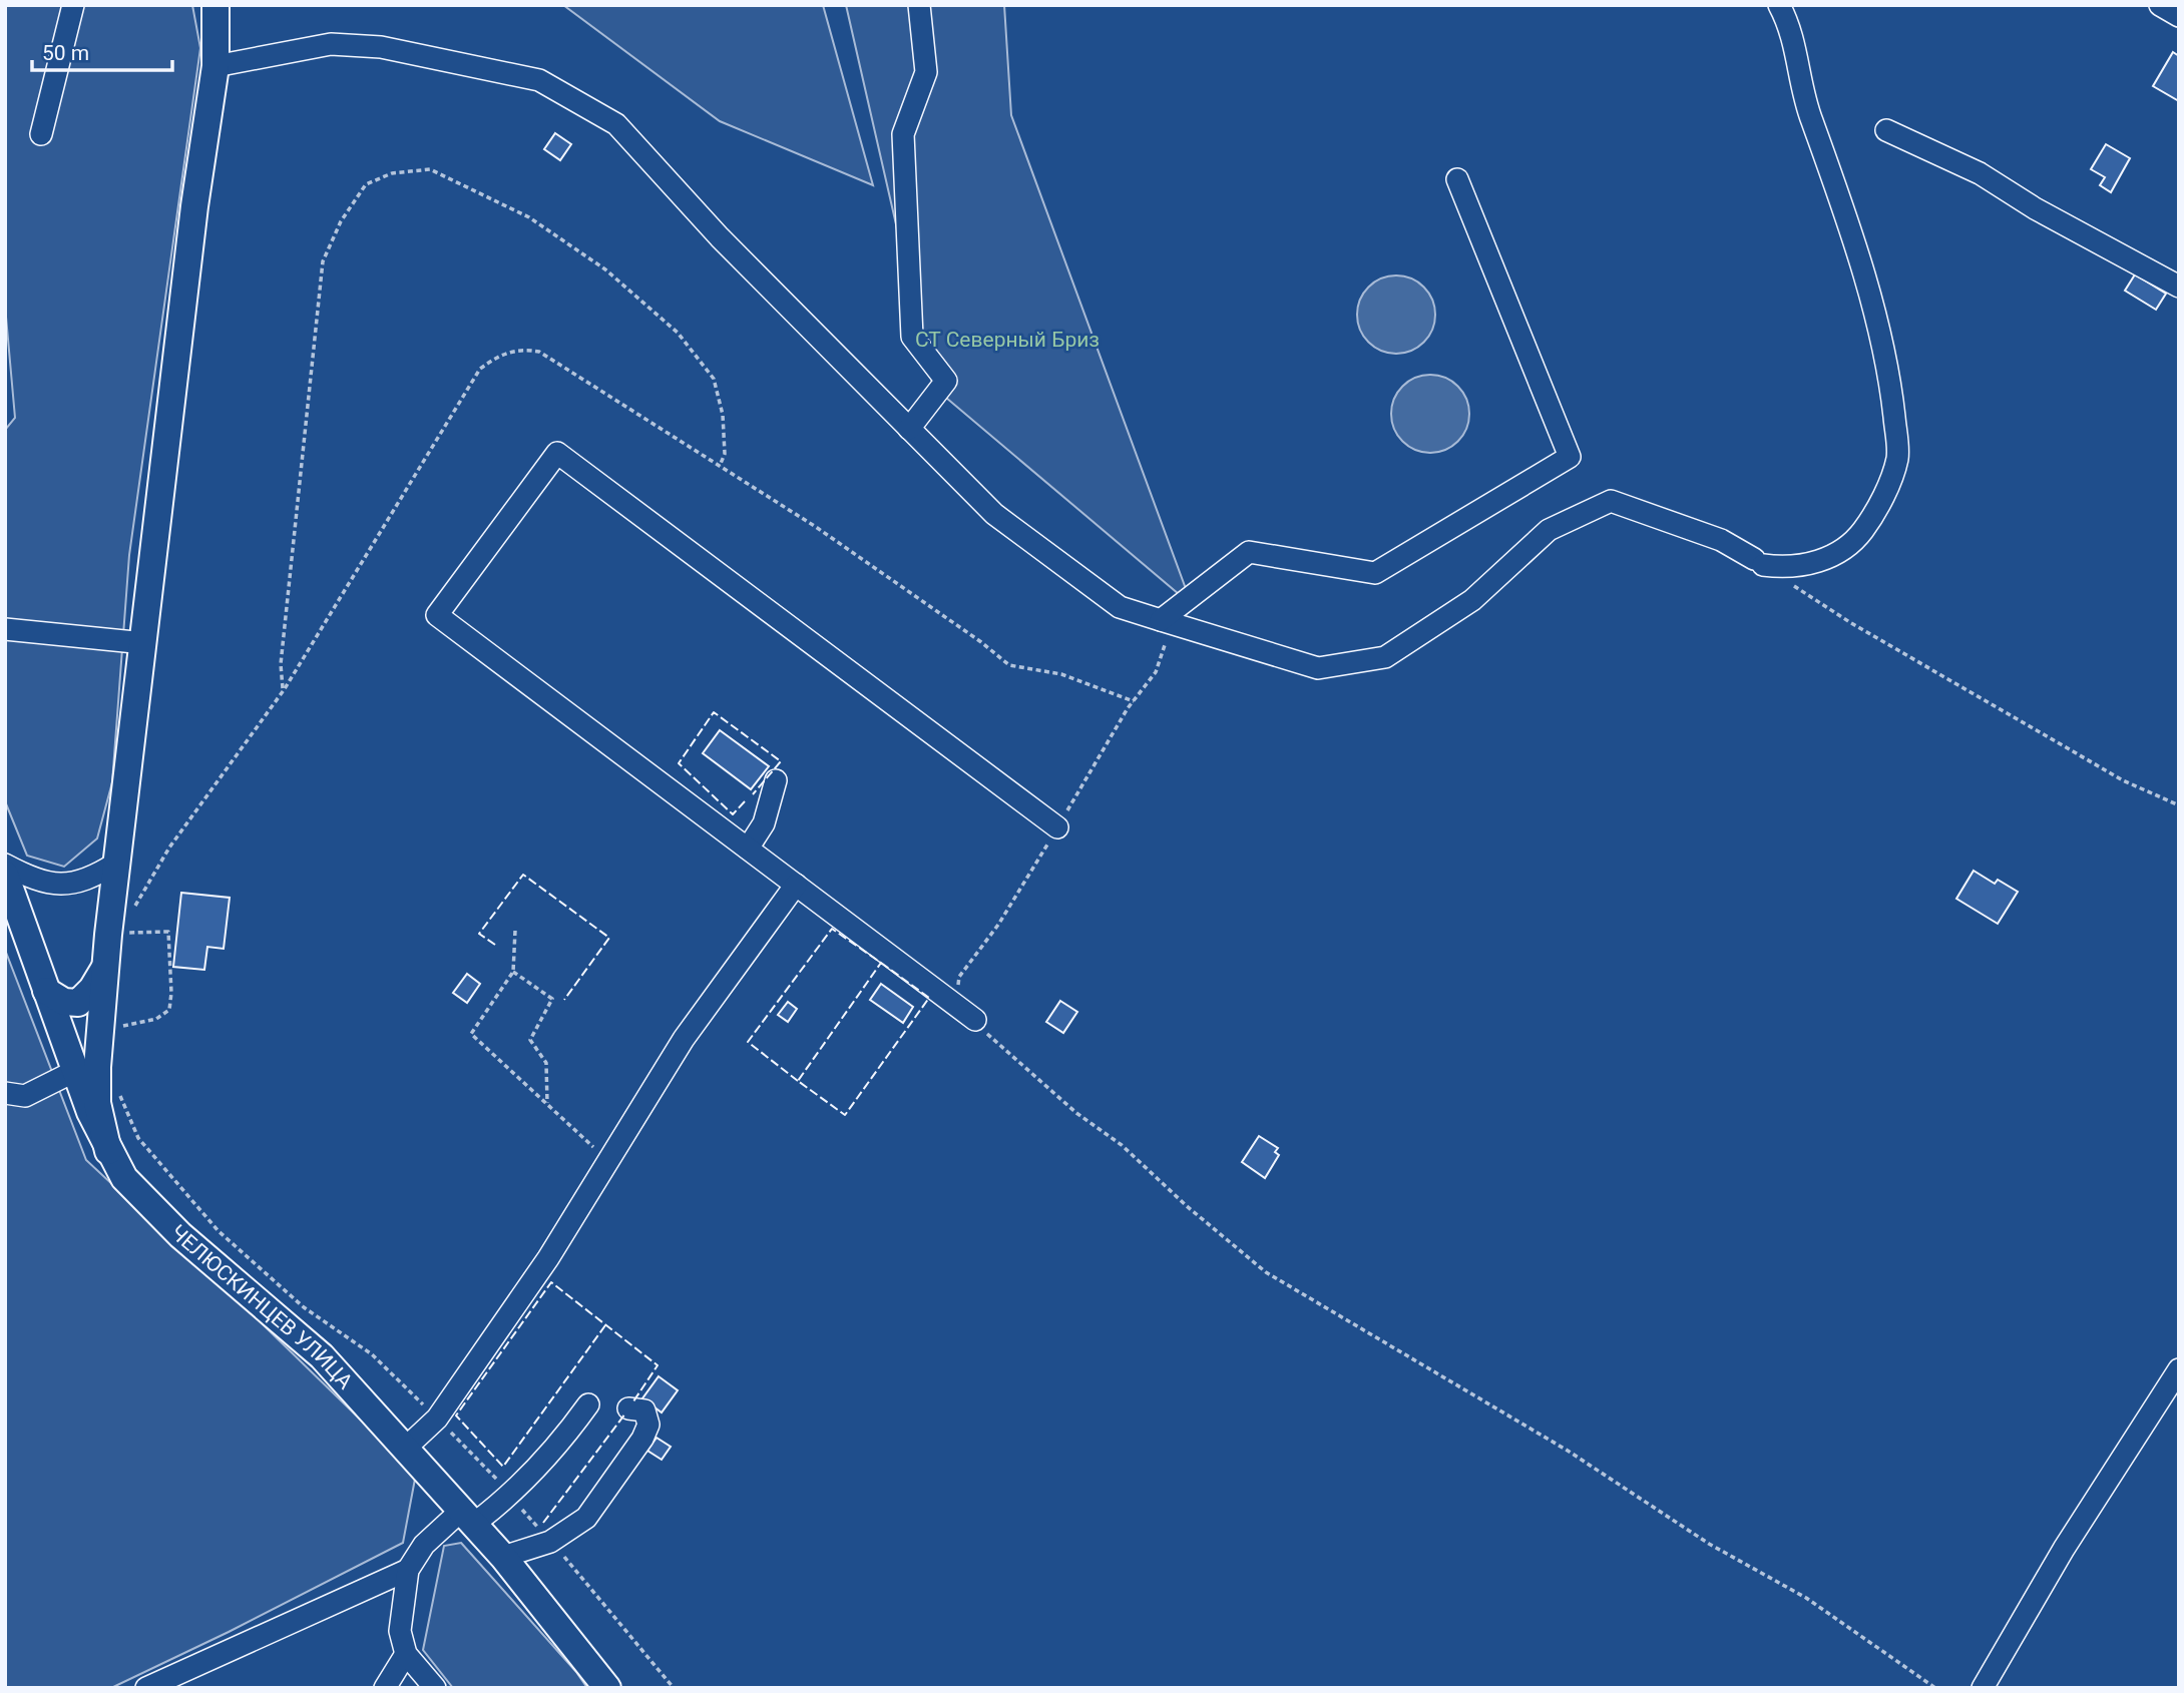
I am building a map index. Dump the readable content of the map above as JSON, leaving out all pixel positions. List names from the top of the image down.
{
  "streets": {
    "main road": ["ЧЕЛЮСКИНЦЕВ УЛИЦА"]
  },
  "parks": ["СТ Северный Бриз"],
  "scale_bar": "50 m"
}
